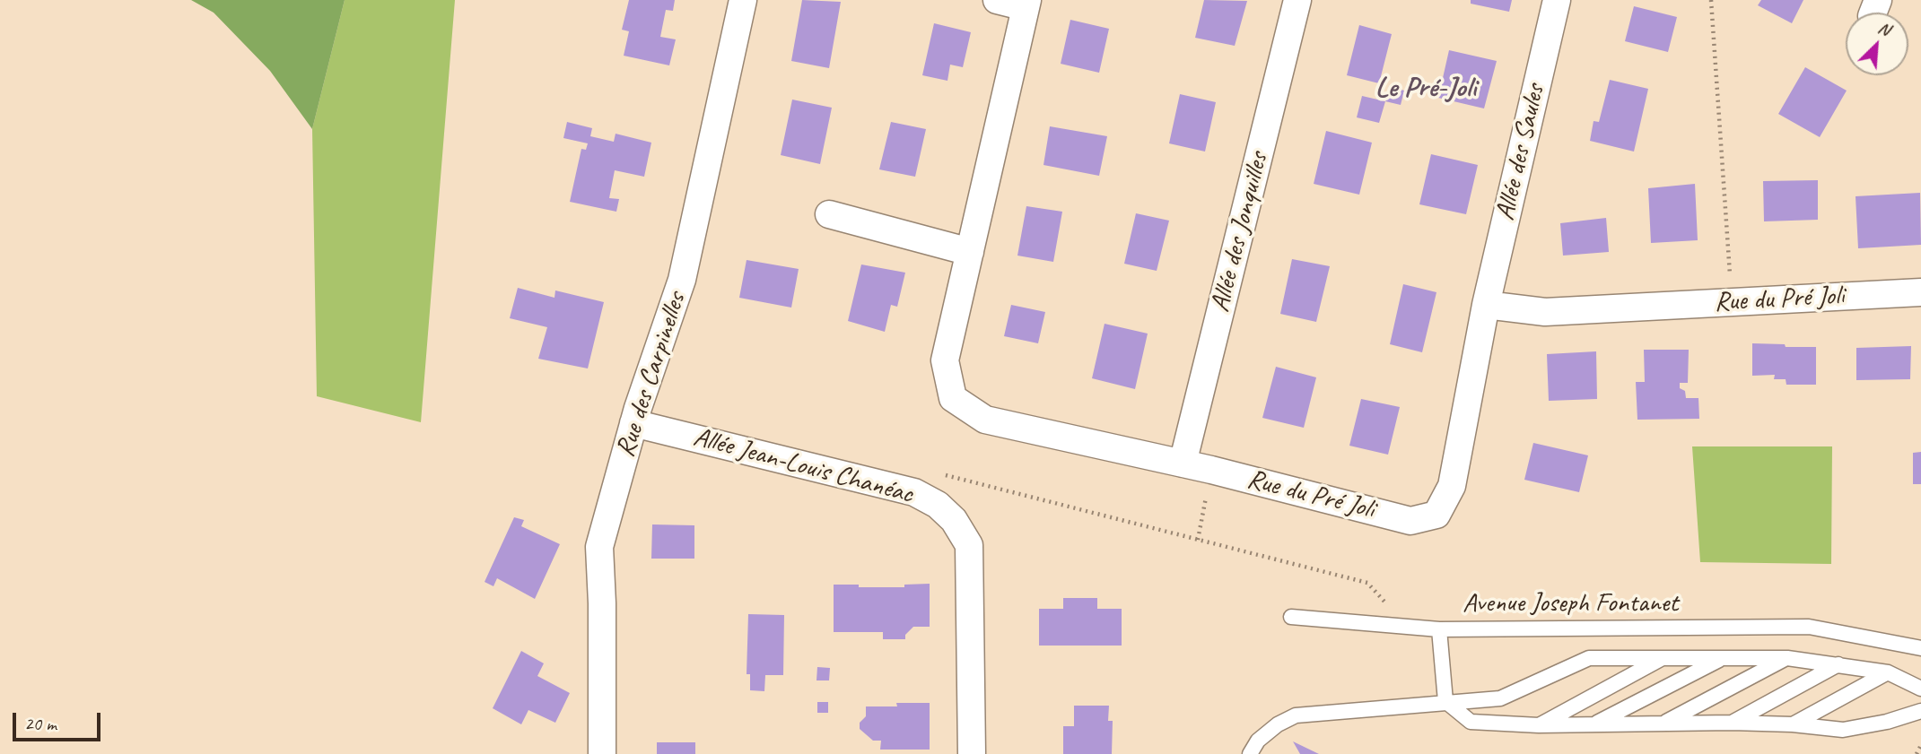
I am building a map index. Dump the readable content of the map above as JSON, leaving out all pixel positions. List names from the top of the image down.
{
  "streets": {
    "street": [
      "Allée des Saules",
      "Allée des Jonquilles",
      "Rue du Pré Joli",
      "Rue des Carpinelles",
      "Allée Jean-Louis Chanéac"
    ],
    "lane": ["Avenue Joseph Fontanet"]
  },
  "crossings": [
    ["Allée des Saules", "Rue du Pré Joli"],
    ["Allée des Jonquilles", "Rue du Pré Joli"],
    ["Rue des Carpinelles", "Allée Jean-Louis Chanéac"]
  ],
  "districts": ["Le Pré-Joli"],
  "scale_bar": "20 m",
  "north": "top right"
}
